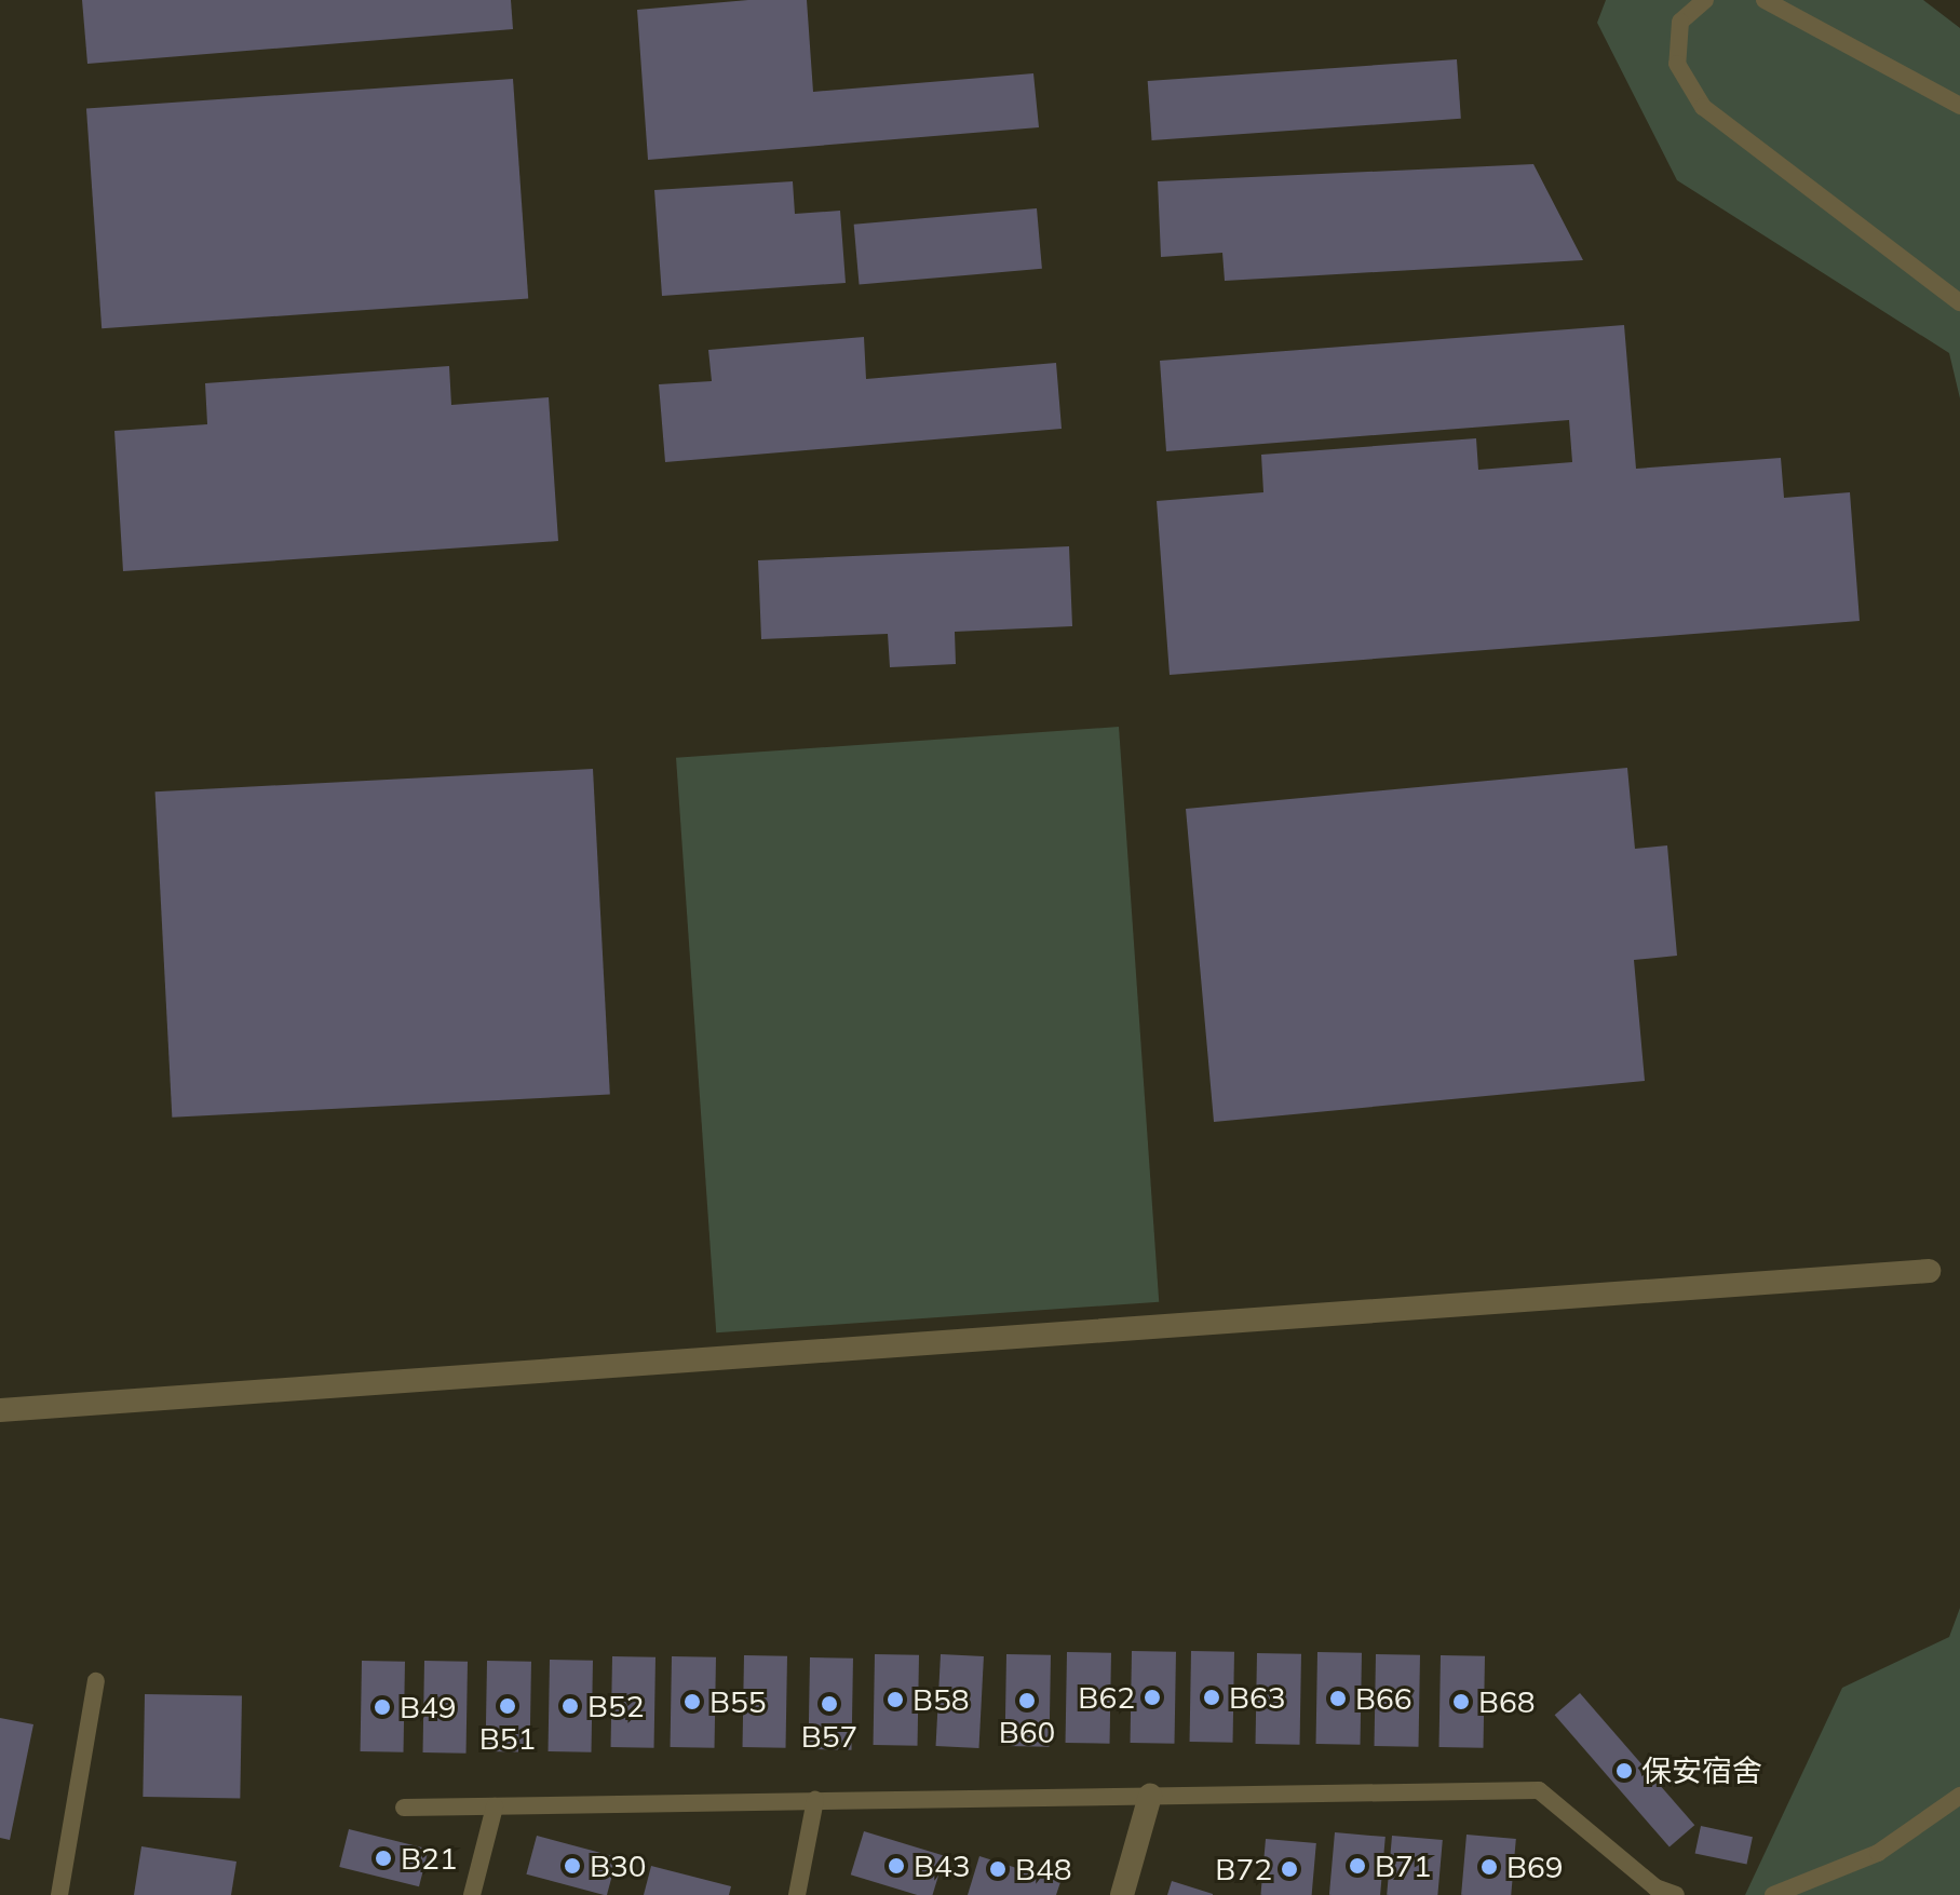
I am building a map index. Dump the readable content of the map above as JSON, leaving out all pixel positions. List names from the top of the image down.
{
  "places": [
    "B62",
    "B63",
    "B66",
    "B58",
    "B60",
    "B55",
    "B68",
    "B57",
    "B51",
    "B52",
    "B49",
    "保安宿舍",
    "B21",
    "B30",
    "B43",
    "B71",
    "B69",
    "B48",
    "B72"
  ]
}
